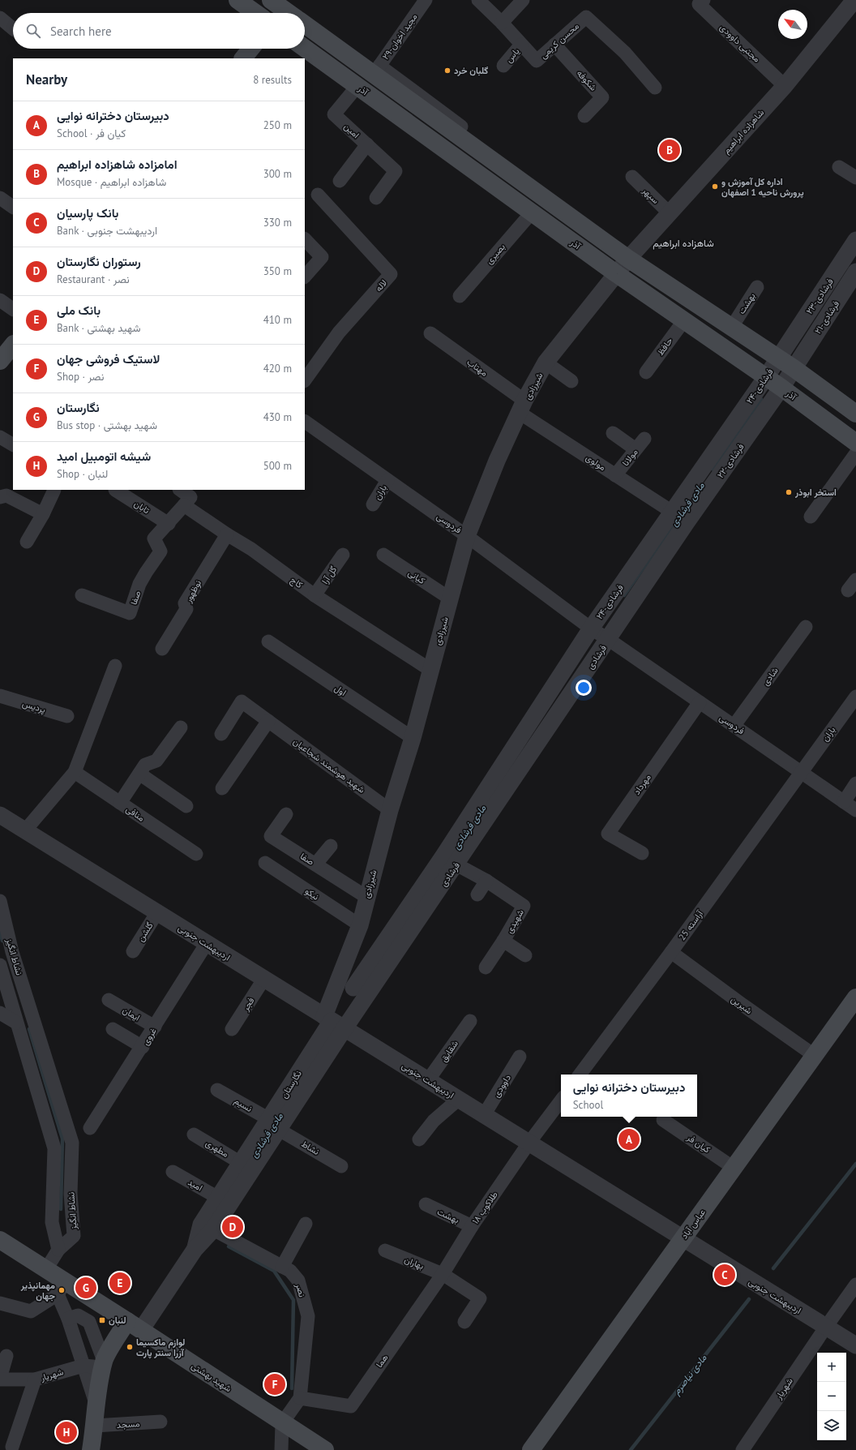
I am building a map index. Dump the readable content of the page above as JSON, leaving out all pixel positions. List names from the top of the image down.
{
  "streets": {
    "main road": ["آذر", "عباس آباد", "شهید بهشتی"],
    "street": [
      "۲۹-مجید اخوان",
      "محسن کریمی",
      "مجتبی داوودی",
      "یاس",
      "شکوفه",
      "امین",
      "شاهزاده ابراهیم",
      "سپهر",
      "بصیری",
      "لاله",
      "۲۳-فرشادی",
      "بهشت",
      "۲۱-فرشادی",
      "حافظ",
      "مهتاب",
      "شیرزادی",
      "۲۴-فرشادی",
      "مولانا",
      "۲۲-فرشادی",
      "مولوی",
      "باران",
      "تابان",
      "فردوسی",
      "گل آرا",
      "کیانی",
      "کاج",
      "نوظهور",
      "صفا",
      "فرشادی",
      "شادی",
      "اول",
      "پردیس",
      "شهید هوشمند شجاعیان",
      "مهرداد",
      "منافی",
      "نیکو",
      "شهیدی",
      "آراسته 25",
      "گلشن",
      "اردیبهشت جنوبی",
      "نشاط انگیز",
      "فجر",
      "شیرین",
      "ایمان",
      "غروی",
      "شقایق",
      "نگارستان",
      "داوودی",
      "نسیم",
      "کیان فر",
      "نشاط",
      "مطهری",
      "امید",
      "طلاکوب ۱۸",
      "بهاران",
      "نصر",
      "هما",
      "شهریار",
      "مسجد"
    ]
  },
  "crossings": [
    ["۲۹-مجید اخوان", "آذر"],
    ["محسن کریمی", "یاس"],
    ["محسن کریمی", "شکوفه"],
    ["مجتبی داوودی", "شاهزاده ابراهیم"],
    ["آذر", "امین"],
    ["آذر", "شاهزاده ابراهیم"],
    ["آذر", "بصیری"],
    ["آذر", "۲۳-فرشادی"],
    ["آذر", "بهشت"],
    ["آذر", "۲۱-فرشادی"],
    ["آذر", "حافظ"],
    ["آذر", "شیرزادی"],
    ["آذر", "۲۴-فرشادی"],
    ["آذر", "۲۲-فرشادی"],
    ["شاهزاده ابراهیم", "سپهر"],
    ["شاهزاده ابراهیم", "شیرزادی"],
    ["۲۳-فرشادی", "۲۴-فرشادی"],
    ["بهشت", "طلاکوب ۱۸"],
    ["۲۱-فرشادی", "۲۲-فرشادی"],
    ["مهتاب", "شیرزادی"],
    ["مهتاب", "مولوی"],
    ["شیرزادی", "مولوی"],
    ["شیرزادی", "فردوسی"],
    ["شیرزادی", "کیانی"],
    ["شیرزادی", "کاج"],
    ["شیرزادی", "صفا"],
    ["شیرزادی", "فرشادی"],
    ["شیرزادی", "اول"],
    ["شیرزادی", "شهید هوشمند شجاعیان"],
    ["شیرزادی", "نیکو"],
    ["شیرزادی", "اردیبهشت جنوبی"],
    ["شیرزادی", "نگارستان"],
    ["۲۴-فرشادی", "مولوی"],
    ["۲۴-فرشادی", "فردوسی"],
    ["۲۴-فرشادی", "فرشادی"],
    ["۲۴-فرشادی", "شهیدی"],
    ["مولانا", "مولوی"],
    ["۲۲-فرشادی", "فردوسی"],
    ["۲۲-فرشادی", "فرشادی"],
    ["باران", "فردوسی"],
    ["باران", "آراسته 25"],
    ["تابان", "صفا"],
    ["فردوسی", "فرشادی"],
    ["فردوسی", "شادی"],
    ["فردوسی", "مهرداد"],
    ["فردوسی", "آراسته 25"],
    ["گل آرا", "کاج"],
    ["کاج", "نوظهور"],
    ["فرشادی", "شهیدی"],
    ["فرشادی", "اردیبهشت جنوبی"],
    ["فرشادی", "نگارستان"],
    ["آراسته 25", "شیرین"],
    ["گلشن", "اردیبهشت جنوبی"],
    ["اردیبهشت جنوبی", "فجر"],
    ["اردیبهشت جنوبی", "غروی"],
    ["اردیبهشت جنوبی", "شقایق"],
    ["اردیبهشت جنوبی", "نگارستان"],
    ["اردیبهشت جنوبی", "داوودی"],
    ["اردیبهشت جنوبی", "طلاکوب ۱۸"],
    ["اردیبهشت جنوبی", "عباس آباد"],
    ["اردیبهشت جنوبی", "شهریار"],
    ["شیرین", "عباس آباد"],
    ["ایمان", "غروی"],
    ["نگارستان", "نسیم"],
    ["نگارستان", "نشاط"],
    ["نگارستان", "مطهری"],
    ["نگارستان", "امید"],
    ["نگارستان", "نصر"],
    ["نگارستان", "شهید بهشتی"],
    ["نسیم", "نشاط"],
    ["کیان فر", "عباس آباد"],
    ["طلاکوب ۱۸", "بهاران"],
    ["طلاکوب ۱۸", "هما"],
    ["بهاران", "هما"],
    ["نصر", "هما"]
  ],
  "districts": ["شاهزاده ابراهیم"],
  "water": ["مادی فرشادی", "مادی نیاصرم"],
  "places": {
    "other": [
      "گلبان خرد",
      "اداره کل آموزش و پرورش ناحیه 1 اصفهان",
      "استخر ابوذر",
      "مهمانپذیر جهان",
      "لوازم ماکسیما آزرا سنتر پارت"
    ],
    "transit": ["لنبان"]
  },
  "north": "top left",
  "page": {
    "search": "Search here",
    "heading": ["Nearby", "8 results"],
    "list": [
      {
        "mark": "A",
        "name": "دبیرستان دخترانه نوایی",
        "note": "School · کیان فر",
        "value": "250 m"
      },
      {
        "mark": "B",
        "name": "امامزاده شاهزاده ابراهیم",
        "note": "Mosque · شاهزاده ابراهیم",
        "value": "300 m"
      },
      {
        "mark": "C",
        "name": "بانک پارسیان",
        "note": "Bank · اردیبهشت جنوبی",
        "value": "330 m"
      },
      {
        "mark": "D",
        "name": "رستوران نگارستان",
        "note": "Restaurant · نصر",
        "value": "350 m"
      },
      {
        "mark": "E",
        "name": "بانک ملی",
        "note": "Bank · شهید بهشتی",
        "value": "410 m"
      },
      {
        "mark": "F",
        "name": "لاستیک فروشی جهان",
        "note": "Shop · نصر",
        "value": "420 m"
      },
      {
        "mark": "G",
        "name": "نگارستان",
        "note": "Bus stop · شهید بهشتی",
        "value": "430 m"
      },
      {
        "mark": "H",
        "name": "شیشه اتومبیل امید",
        "note": "Shop · لنبان",
        "value": "500 m"
      }
    ],
    "pins": [
      "B",
      "A",
      "D",
      "C",
      "E",
      "G",
      "F",
      "H"
    ],
    "popup": ["دبیرستان دخترانه نوایی", "School"],
    "map_buttons": ["+", "−"]
  }
}
